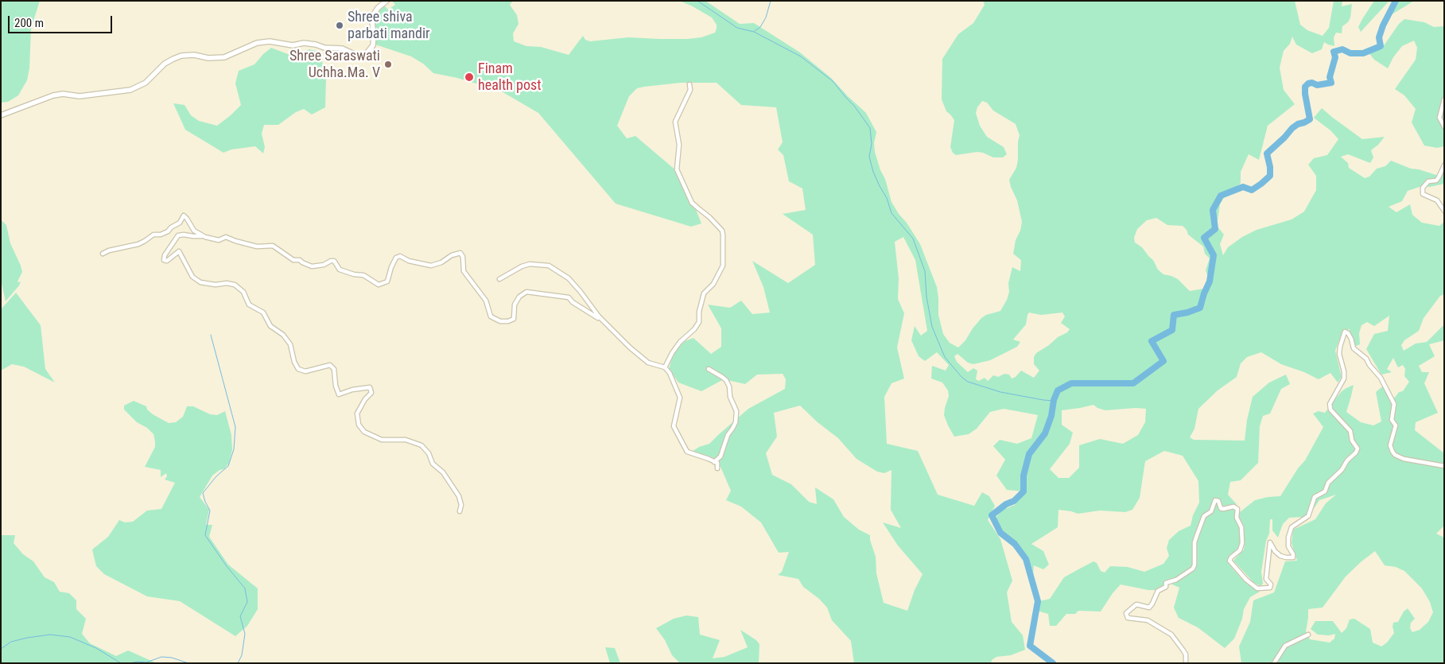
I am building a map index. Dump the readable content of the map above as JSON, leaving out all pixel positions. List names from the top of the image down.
{
  "places": ["Shree shiva parbati mandir", "Shree Saraswati Uchha.Ma. V", "Finam health post"],
  "scale_bar": "200 m"
}
